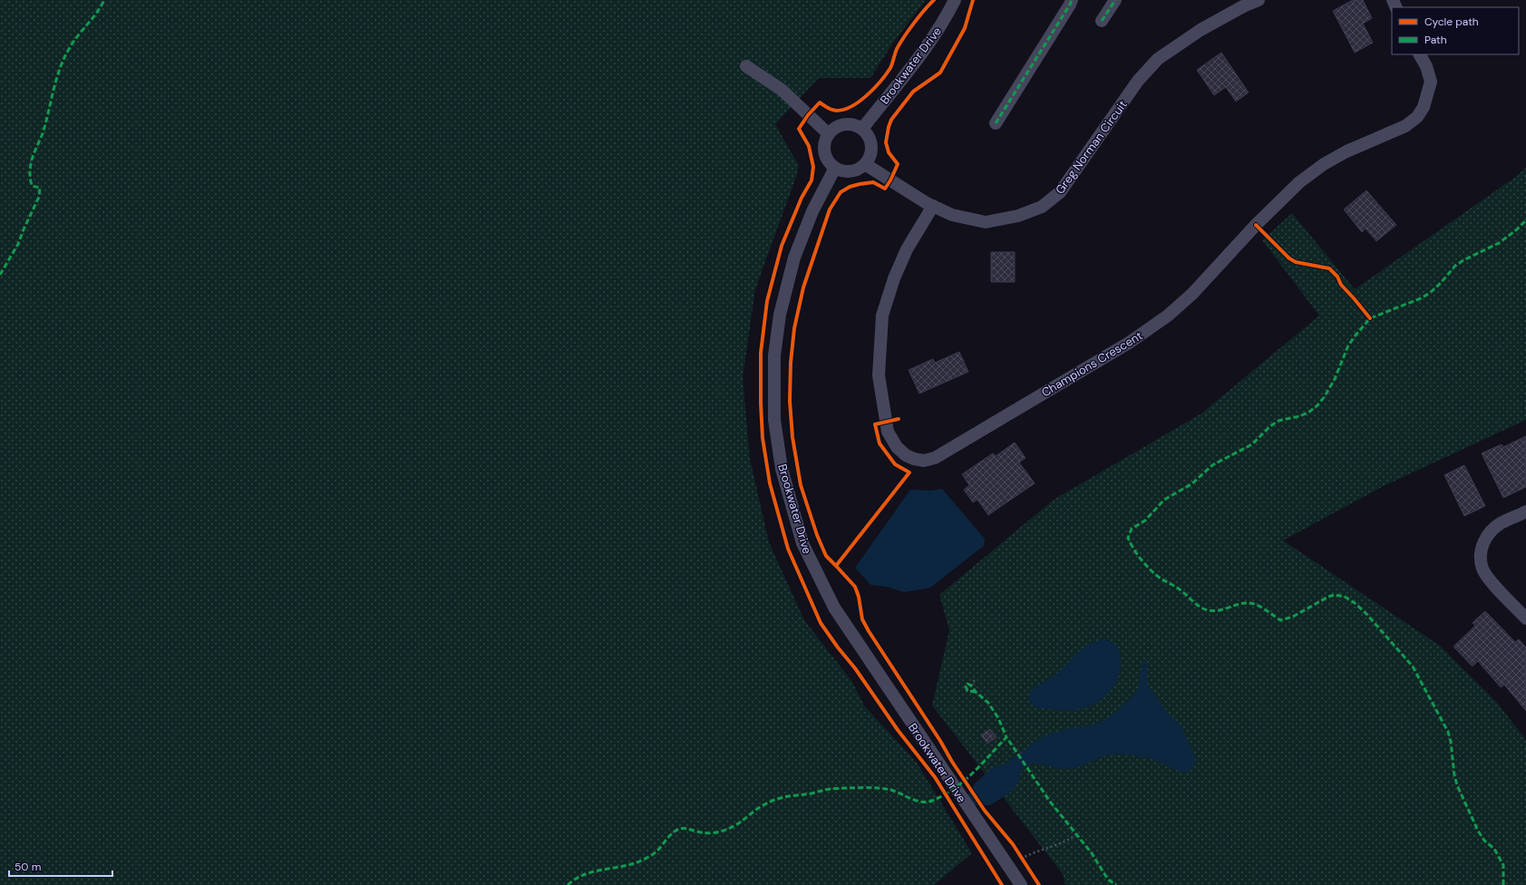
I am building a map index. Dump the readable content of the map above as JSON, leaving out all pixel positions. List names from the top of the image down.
{
  "streets": {
    "street": ["Brookwater Drive", "Greg Norman Circuit", "Champions Crescent"]
  },
  "crossings": [
    ["Brookwater Drive", "Greg Norman Circuit"],
    ["Greg Norman Circuit", "Champions Crescent"]
  ],
  "legend": ["Cycle path", "Path"],
  "scale_bar": "50 m"
}
